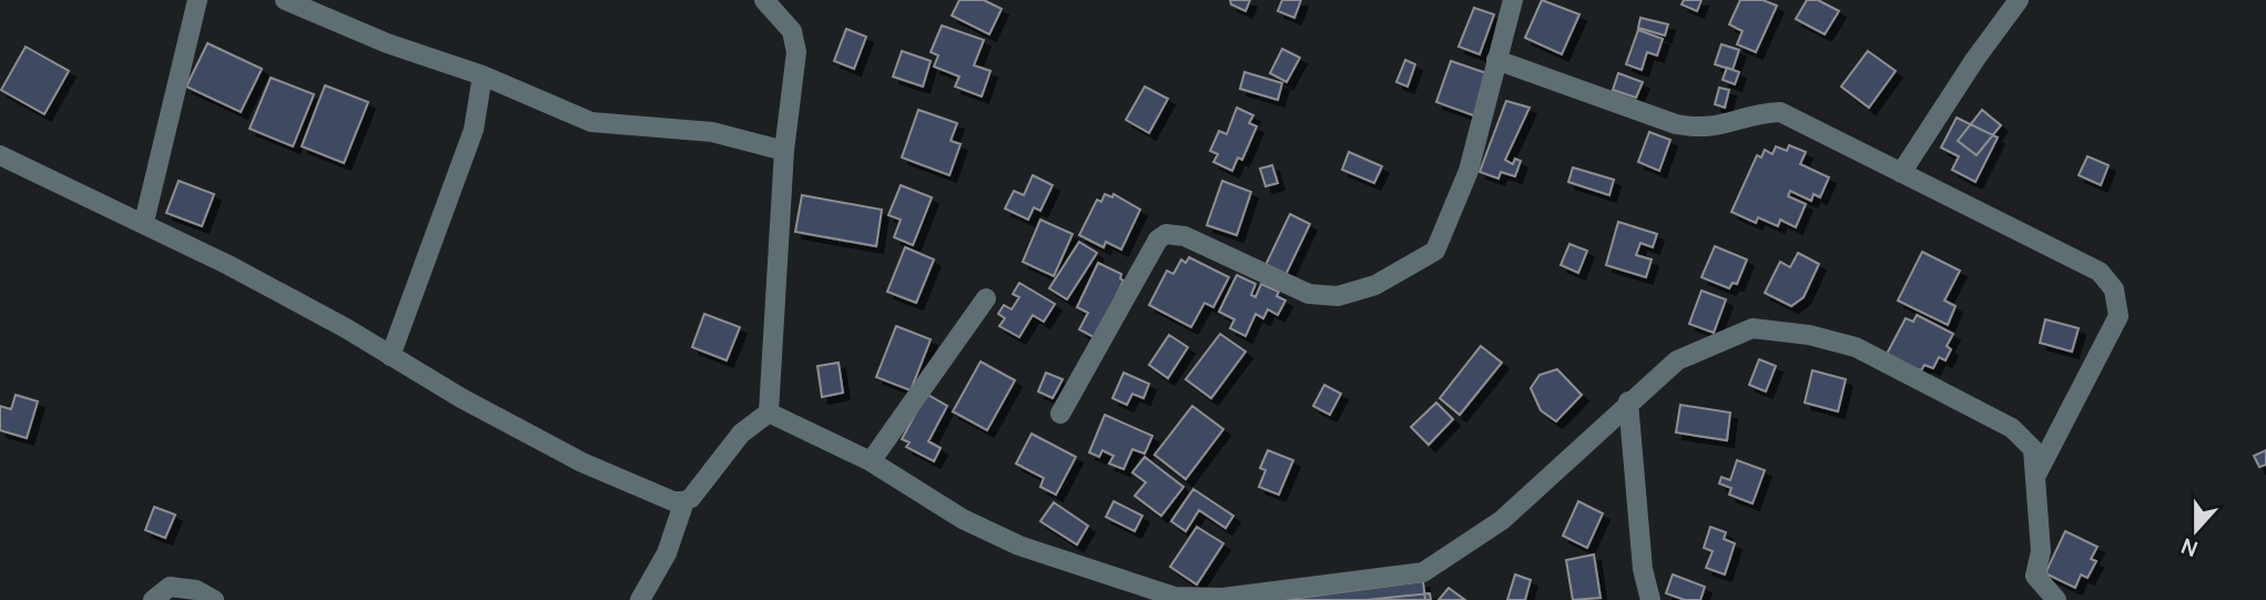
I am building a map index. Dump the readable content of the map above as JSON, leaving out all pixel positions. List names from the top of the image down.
{
  "north": "bottom"
}
